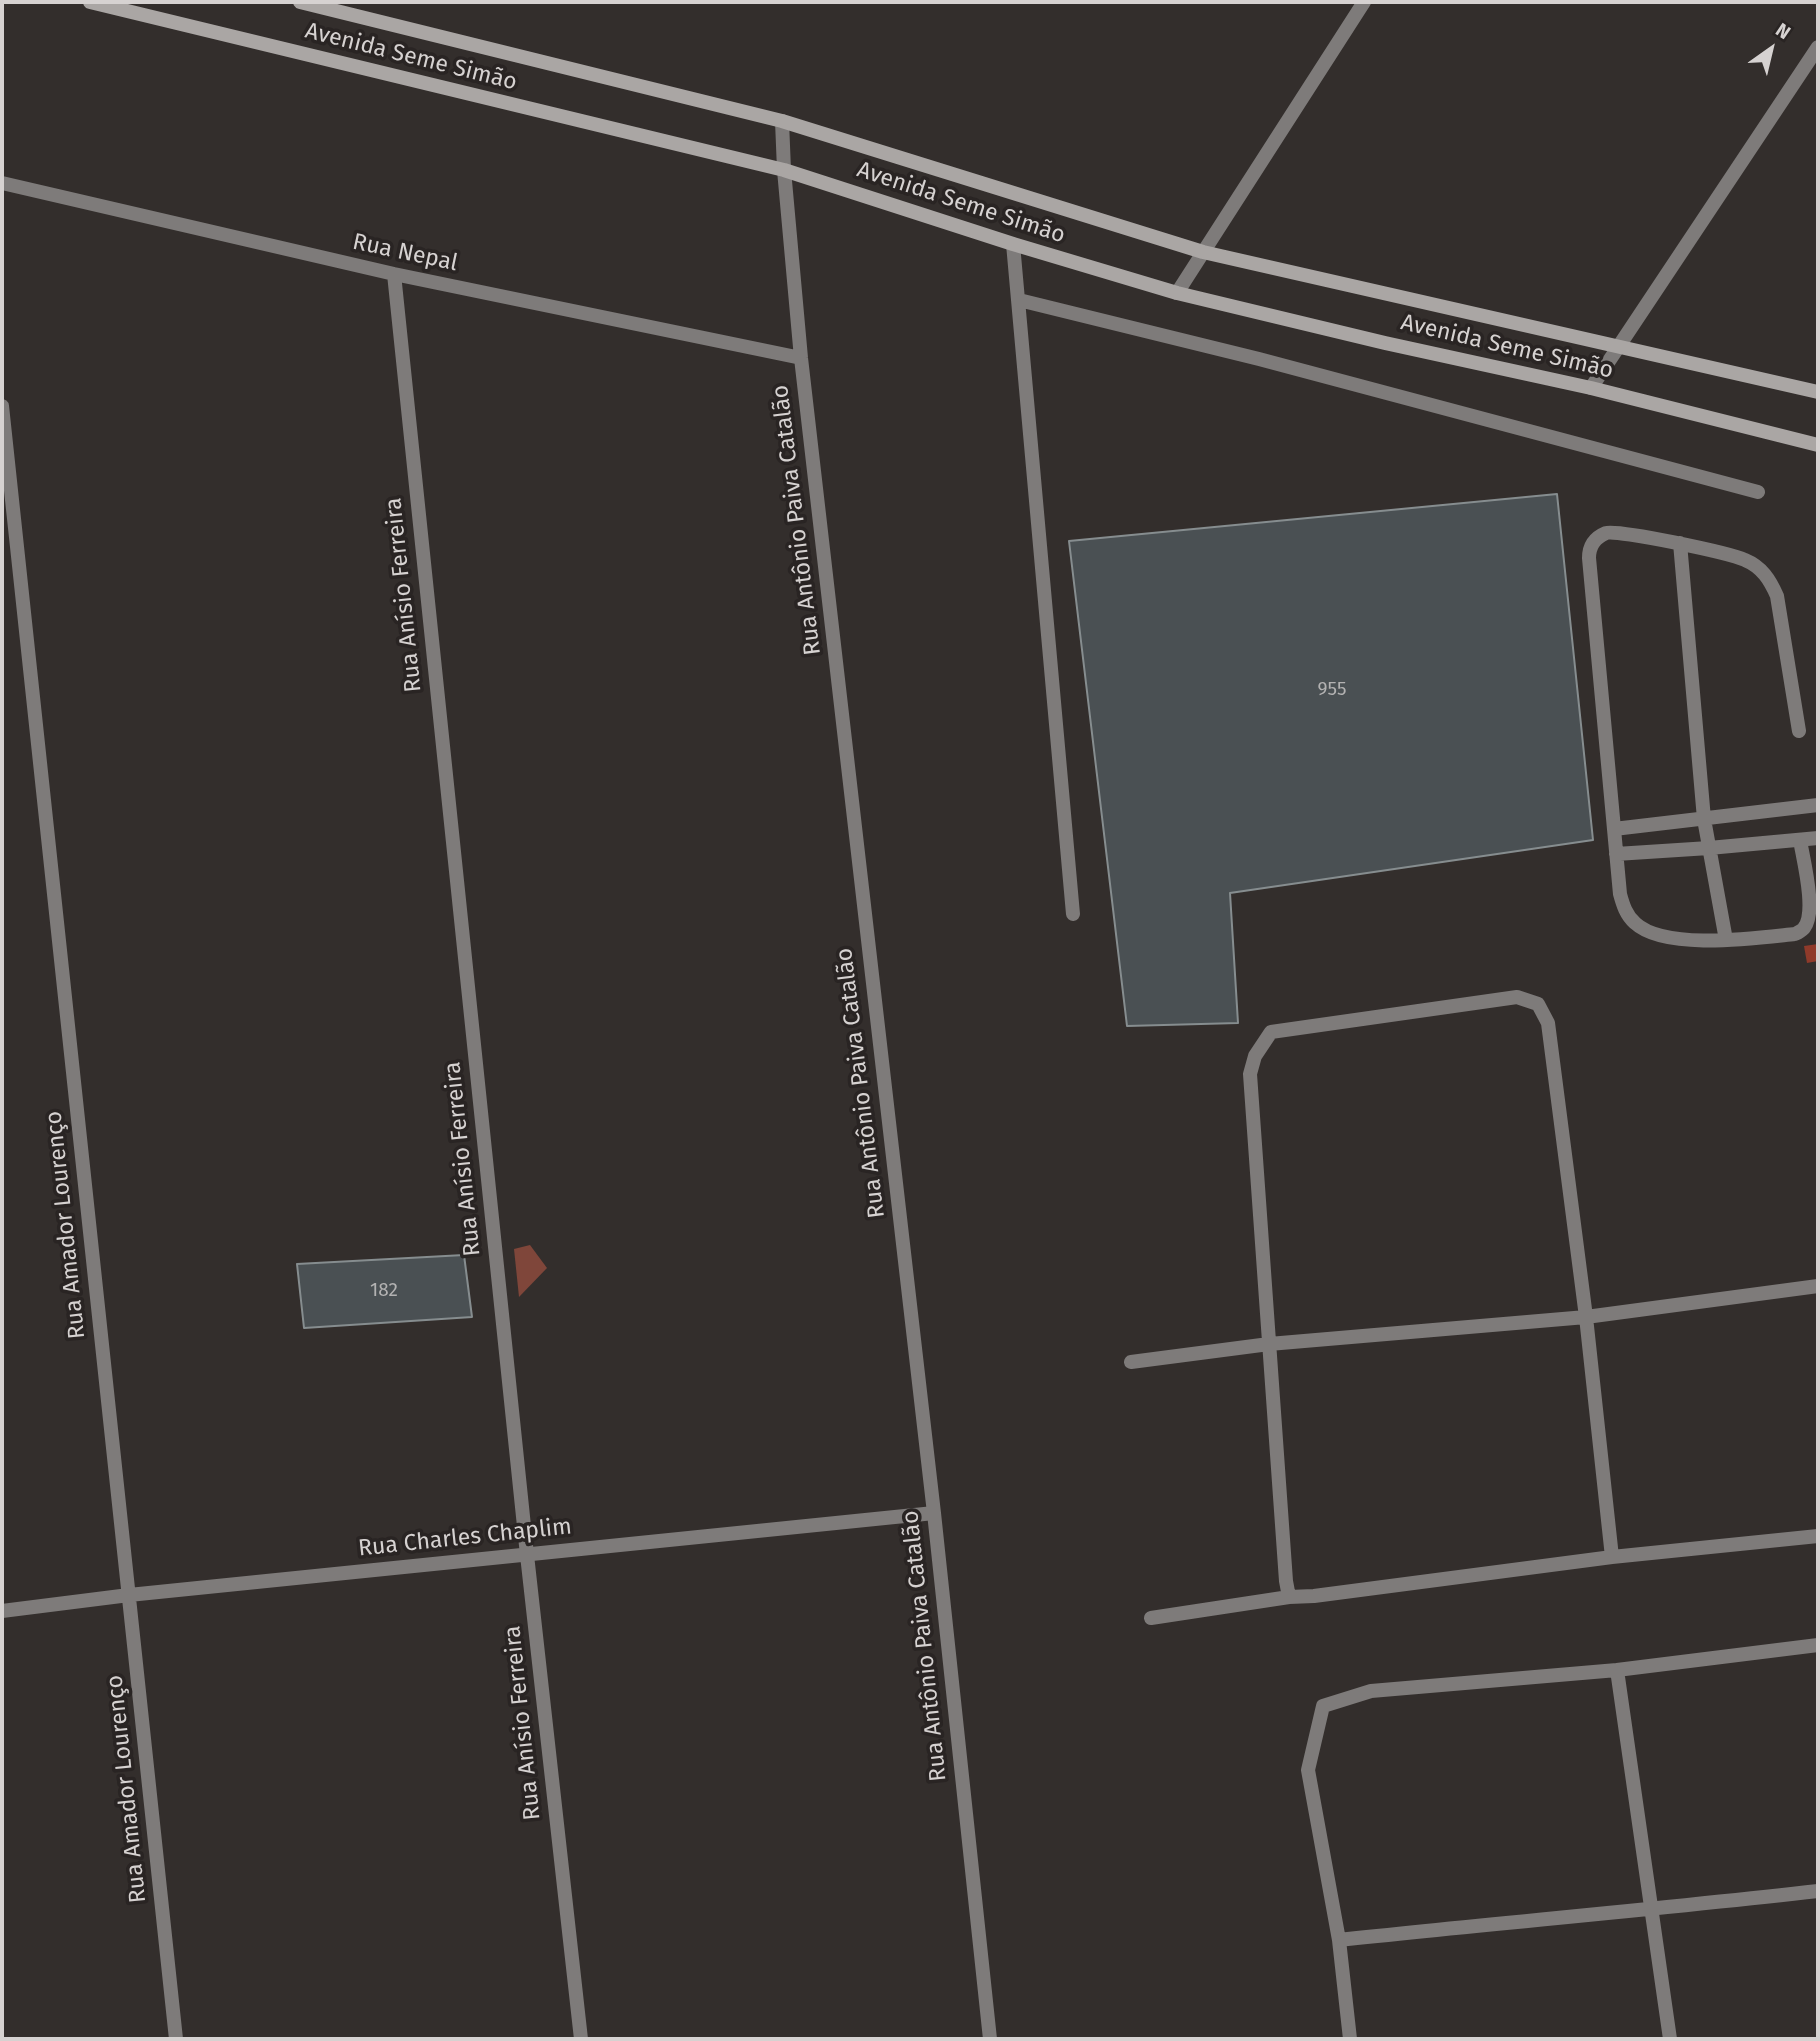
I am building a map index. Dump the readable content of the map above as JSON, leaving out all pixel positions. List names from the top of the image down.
{
  "streets": {
    "street": [
      "Avenida Seme Simão",
      "Rua Nepal",
      "Rua Antônio Paiva Catalão",
      "Rua Anísio Ferreira",
      "Rua Amador Lourenço",
      "Rua Charles Chaplim"
    ]
  },
  "crossings": [
    ["Avenida Seme Simão", "Rua Antônio Paiva Catalão"],
    ["Rua Nepal", "Rua Antônio Paiva Catalão"],
    ["Rua Nepal", "Rua Anísio Ferreira"],
    ["Rua Antônio Paiva Catalão", "Rua Charles Chaplim"],
    ["Rua Anísio Ferreira", "Rua Charles Chaplim"],
    ["Rua Amador Lourenço", "Rua Charles Chaplim"]
  ],
  "house_numbers": ["955", "182"],
  "north": "top right"
}
